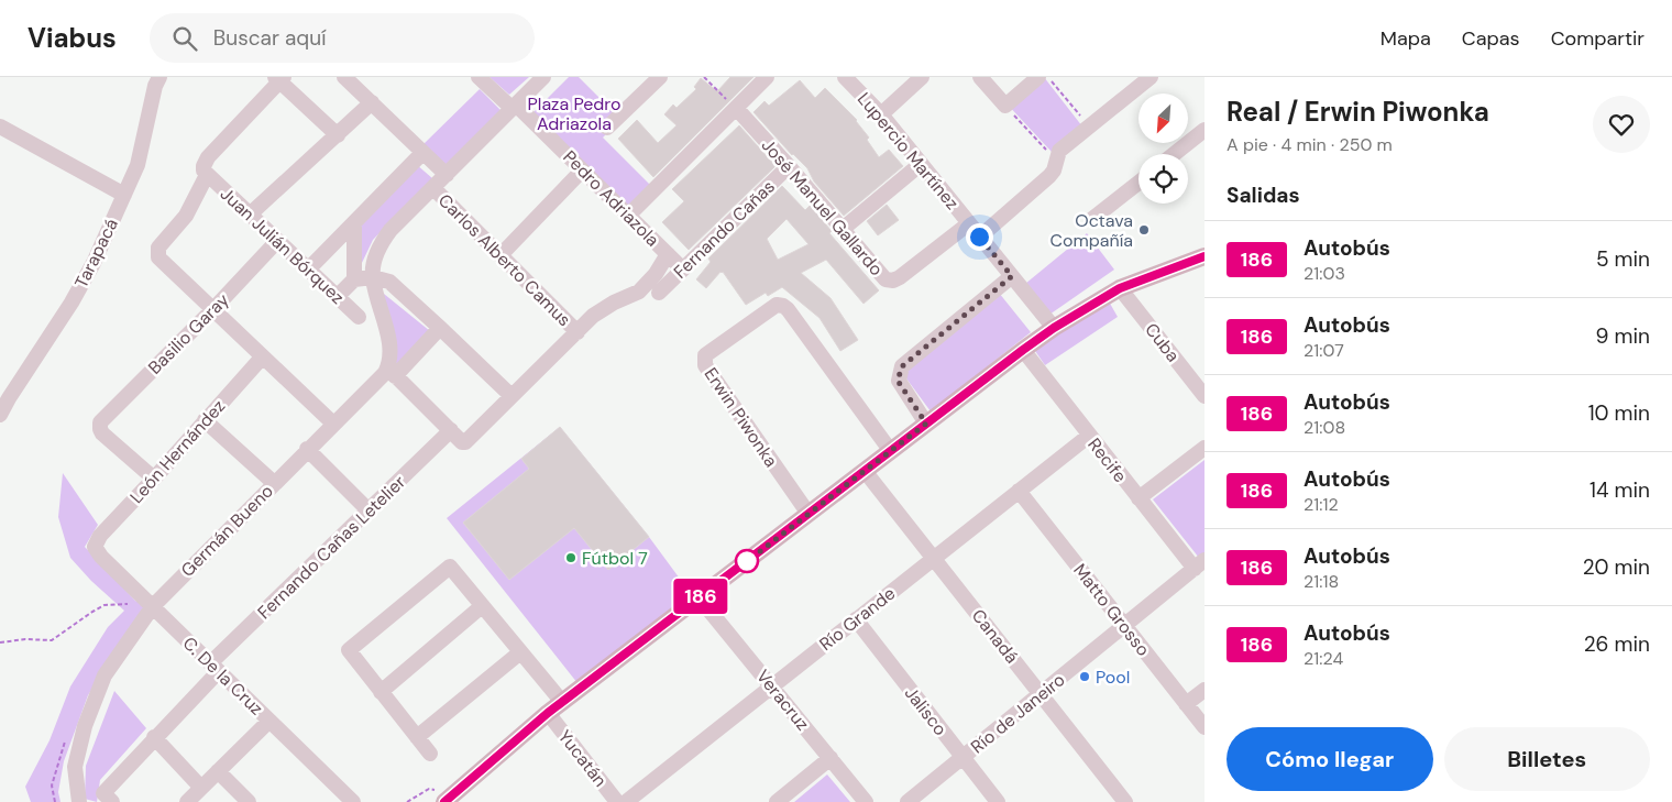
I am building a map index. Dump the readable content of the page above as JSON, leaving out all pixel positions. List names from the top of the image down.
{
  "streets": {
    "street": [
      "Lupercio Martínez",
      "Pedro Adriazola",
      "José Manuel Gallardo",
      "Fernando Cañas",
      "Juan Julián Bórquez",
      "Tarapacá",
      "Carlos Alberto Camus",
      "Basilio Garay",
      "Cuba",
      "Erwin Piwonka",
      "León Hernández",
      "Recife",
      "Germán Bueno",
      "Fernando Cañas Letelier",
      "Matto Grosso",
      "Río Grande",
      "Canadá",
      "C. De la Cruz",
      "Veracruz",
      "Jalisco",
      "Río de Janeiro",
      "Yucatán"
    ]
  },
  "crossings": [
    ["Lupercio Martínez", "José Manuel Gallardo"],
    ["Pedro Adriazola", "Fernando Cañas"],
    ["José Manuel Gallardo", "Fernando Cañas"],
    ["Juan Julián Bórquez", "Basilio Garay"],
    ["Basilio Garay", "León Hernández"],
    ["León Hernández", "C. De la Cruz"],
    ["Recife", "Río Grande"],
    ["Recife", "Río de Janeiro"],
    ["Germán Bueno", "C. De la Cruz"],
    ["Fernando Cañas Letelier", "C. De la Cruz"],
    ["Matto Grosso", "Río Grande"],
    ["Matto Grosso", "Río de Janeiro"],
    ["Río Grande", "Canadá"],
    ["Río Grande", "Veracruz"],
    ["Río Grande", "Jalisco"],
    ["Canadá", "Río de Janeiro"],
    ["Jalisco", "Río de Janeiro"]
  ],
  "parks": ["Plaza Pedro Adriazola"],
  "places": ["Octava Compañía", "Fútbol 7", "Pool"],
  "lines": ["bus line 186"],
  "north": "bottom left",
  "page": {
    "header": "Viabus",
    "search": "Buscar aquí",
    "nav": ["Mapa", "Capas", "Compartir"],
    "on_map": "186",
    "heading": [
      ["Real / Erwin Piwonka", "A pie · 4 min · 250 m"],
      "Salidas"
    ],
    "list": [
      {
        "mark": "186",
        "name": "Autobús",
        "note": "21:03",
        "value": "5 min"
      },
      {
        "mark": "186",
        "name": "Autobús",
        "note": "21:07",
        "value": "9 min"
      },
      {
        "mark": "186",
        "name": "Autobús",
        "note": "21:08",
        "value": "10 min"
      },
      {
        "mark": "186",
        "name": "Autobús",
        "note": "21:12",
        "value": "14 min"
      },
      {
        "mark": "186",
        "name": "Autobús",
        "note": "21:18",
        "value": "20 min"
      },
      {
        "mark": "186",
        "name": "Autobús",
        "note": "21:24",
        "value": "26 min"
      }
    ],
    "buttons": ["Cómo llegar", "Billetes"]
  }
}
